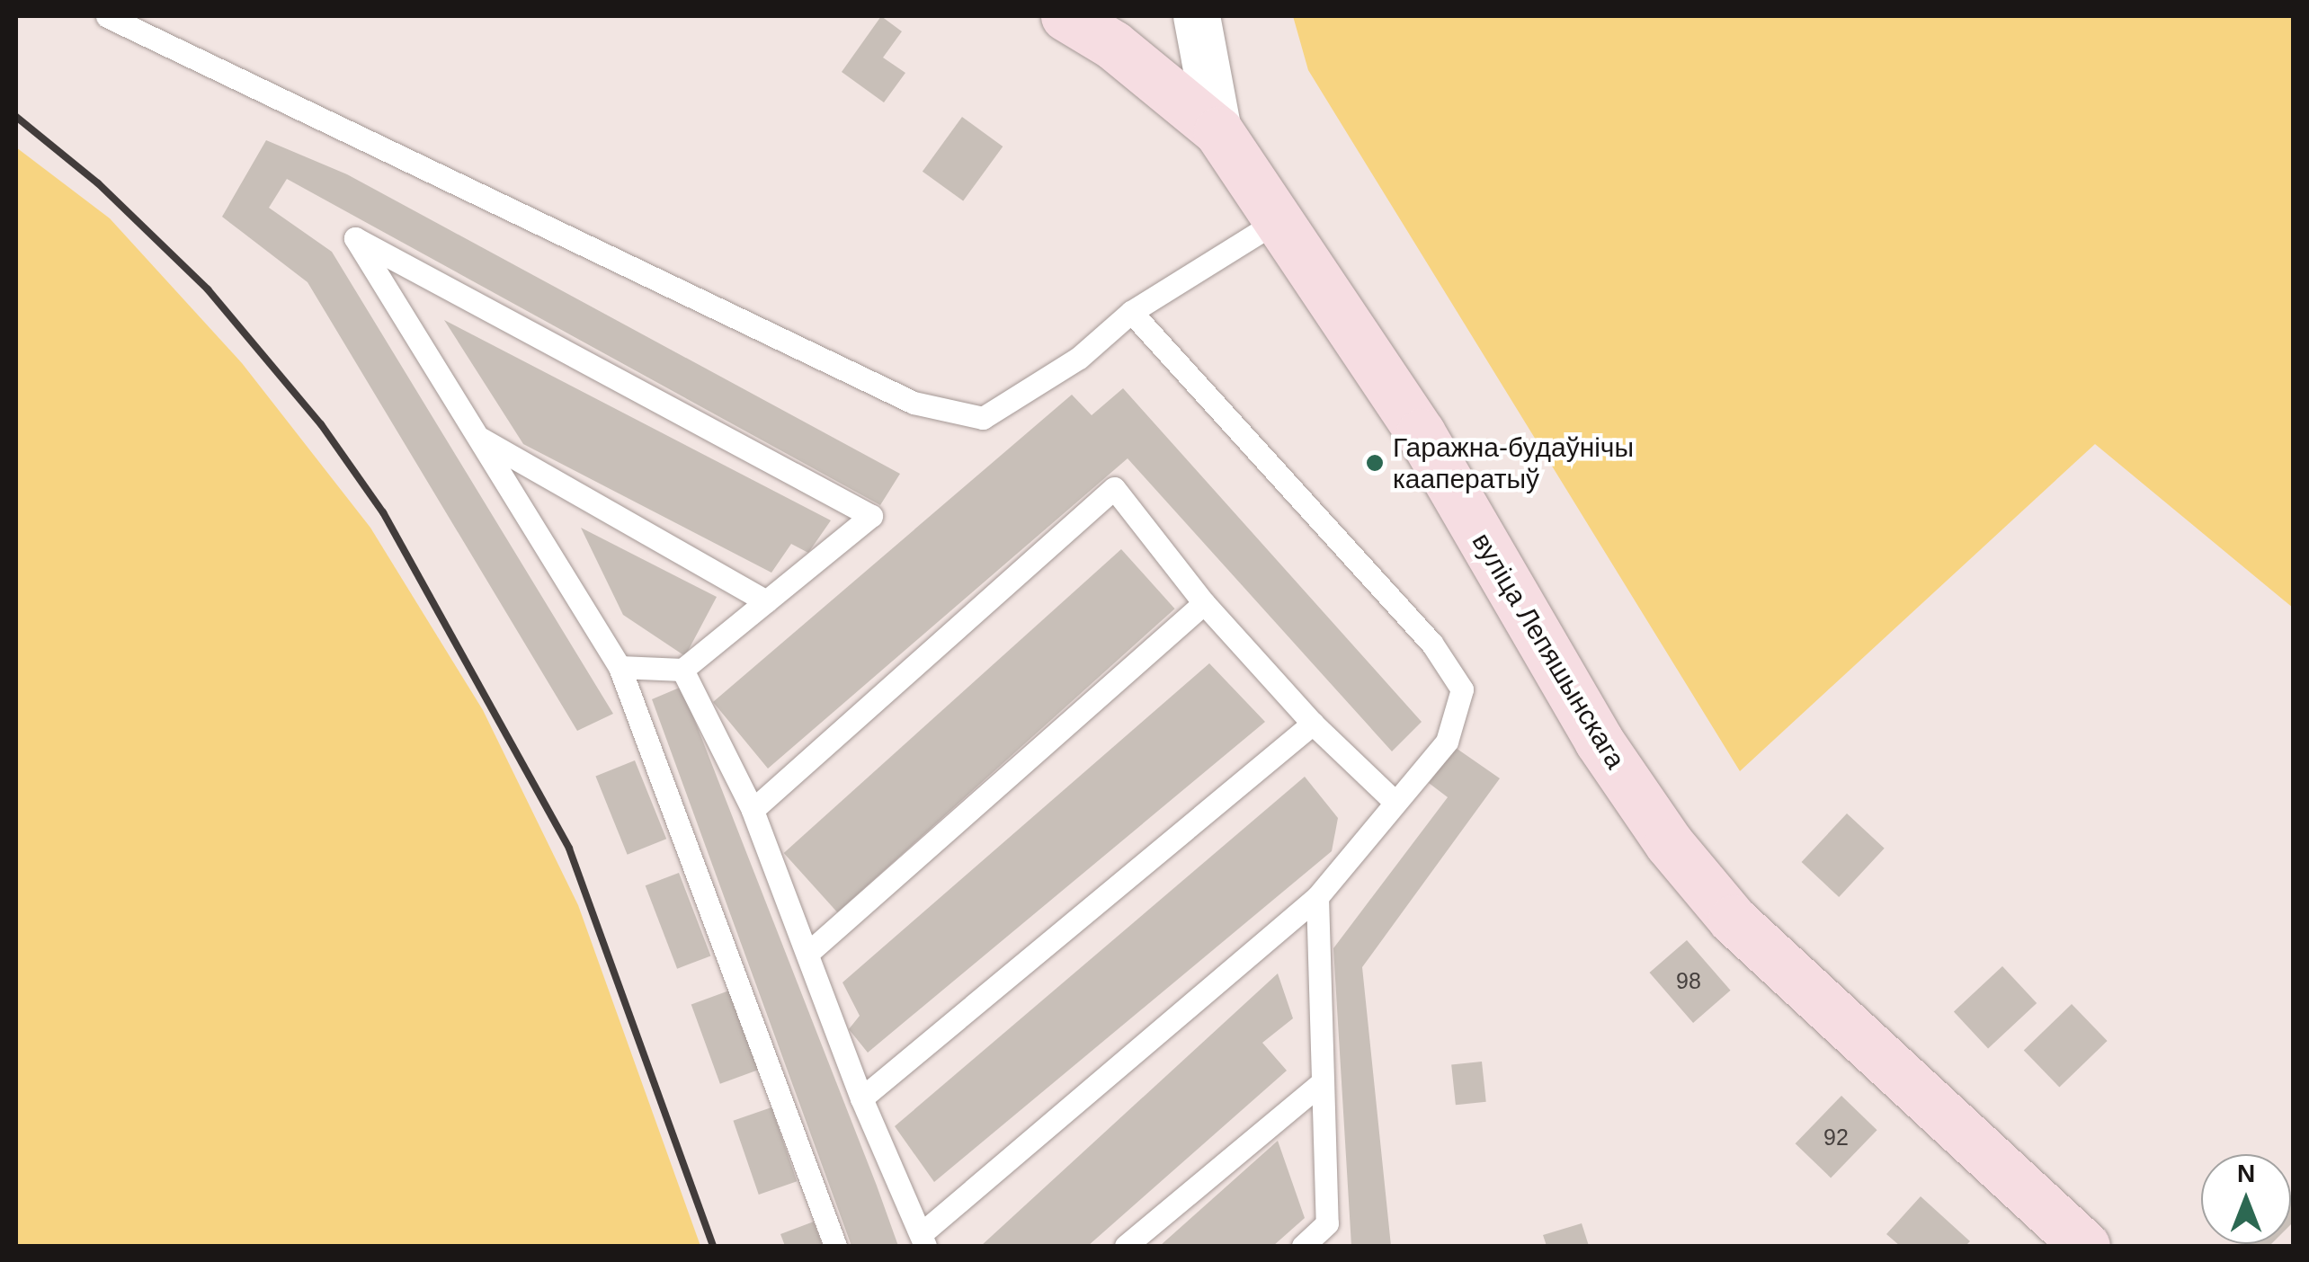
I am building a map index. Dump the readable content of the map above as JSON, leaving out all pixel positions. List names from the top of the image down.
{
  "streets": {
    "street": ["вуліца Лепяшынскага"]
  },
  "places": ["Гаражна-будаўнічы кааператыў"],
  "house_numbers": ["98", "92"],
  "north": "top"
}
